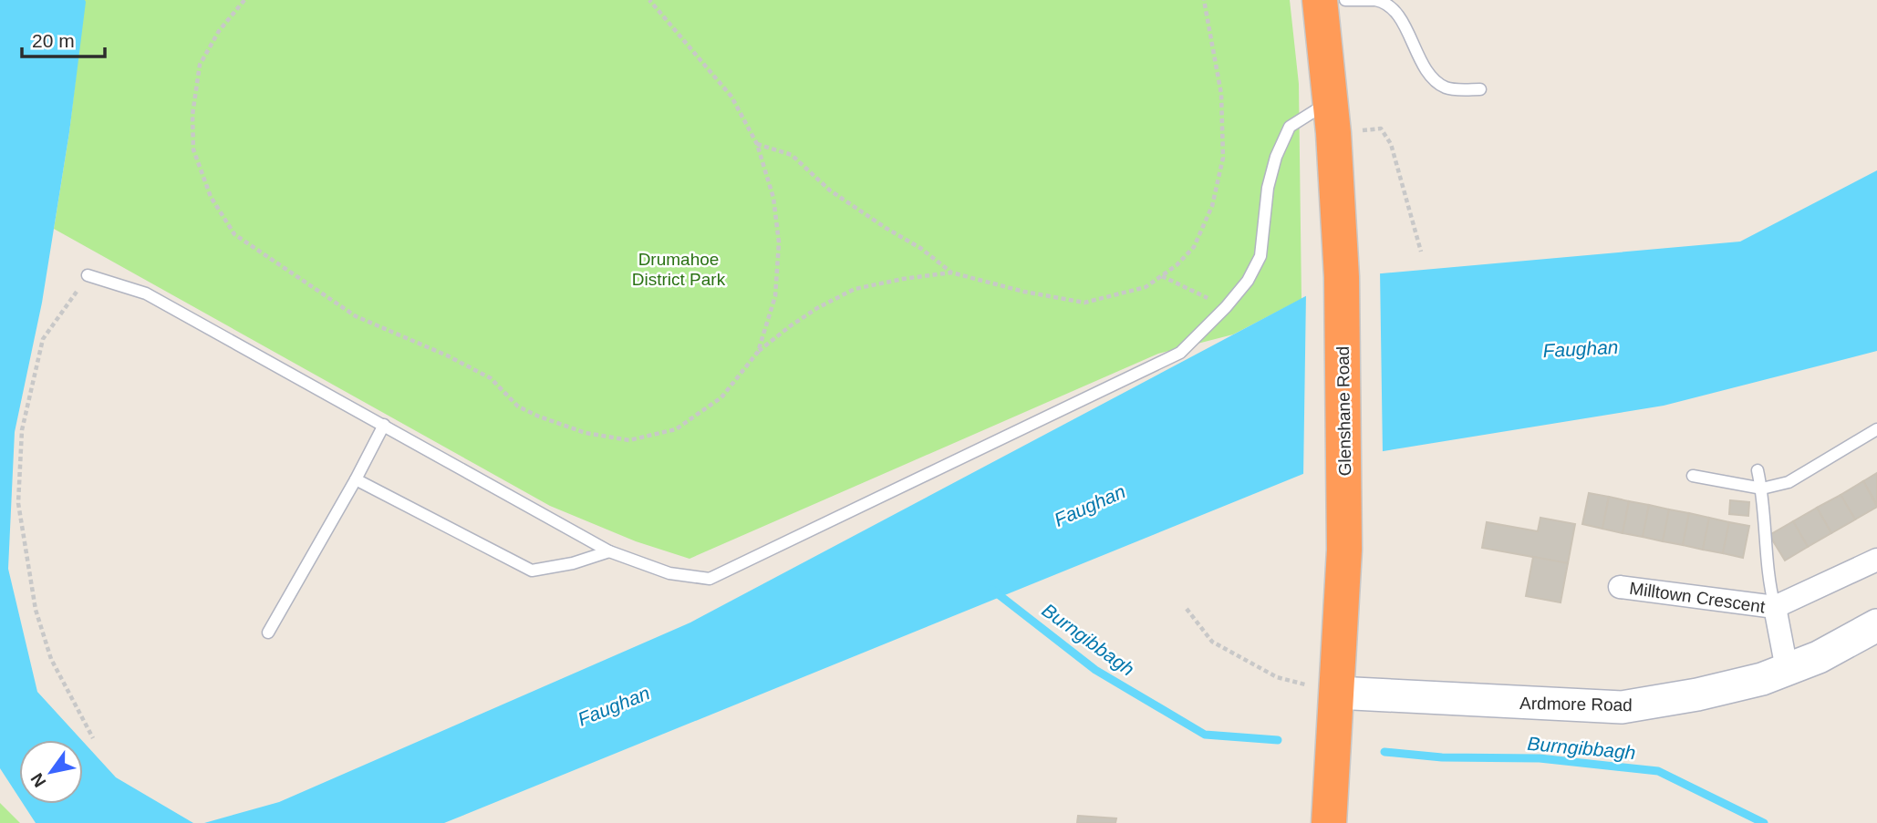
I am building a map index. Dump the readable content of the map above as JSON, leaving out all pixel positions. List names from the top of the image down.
{
  "streets": {
    "highway": ["Glenshane Road"],
    "main road": ["Ardmore Road"],
    "street": ["Milltown Crescent"]
  },
  "crossings": [
    ["Glenshane Road", "Ardmore Road"],
    ["Milltown Crescent", "Ardmore Road"]
  ],
  "water": ["Faughan", "Burngibbagh"],
  "parks": ["Drumahoe District Park"],
  "scale_bar": "20 m",
  "north": "bottom left"
}
